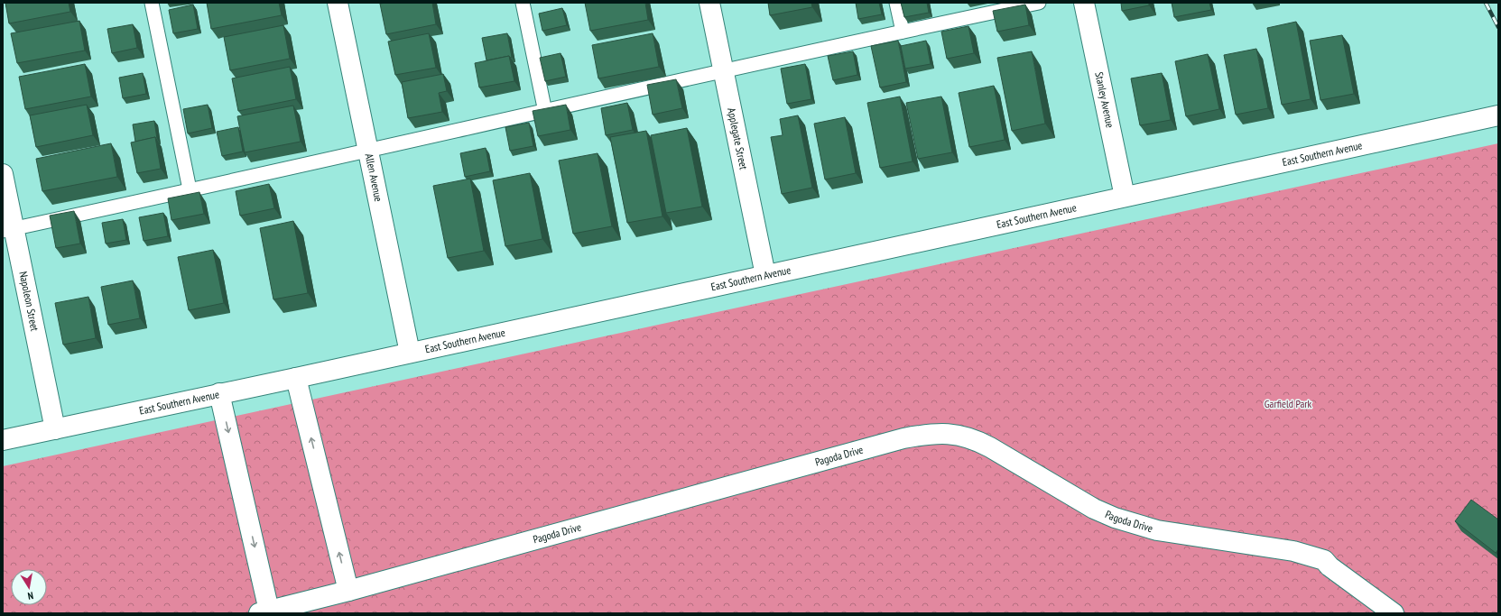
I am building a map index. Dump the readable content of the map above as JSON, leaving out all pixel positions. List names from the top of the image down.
{
  "streets": {
    "street": [
      "Stanley Avenue",
      "Applegate Street",
      "East Southern Avenue",
      "Allen Avenue",
      "Napoleon Street",
      "Pagoda Drive"
    ]
  },
  "crossings": [
    ["Stanley Avenue", "East Southern Avenue"],
    ["Applegate Street", "East Southern Avenue"],
    ["East Southern Avenue", "Allen Avenue"],
    ["East Southern Avenue", "Napoleon Street"]
  ],
  "parks": ["Garfield Park"],
  "north": "bottom"
}
